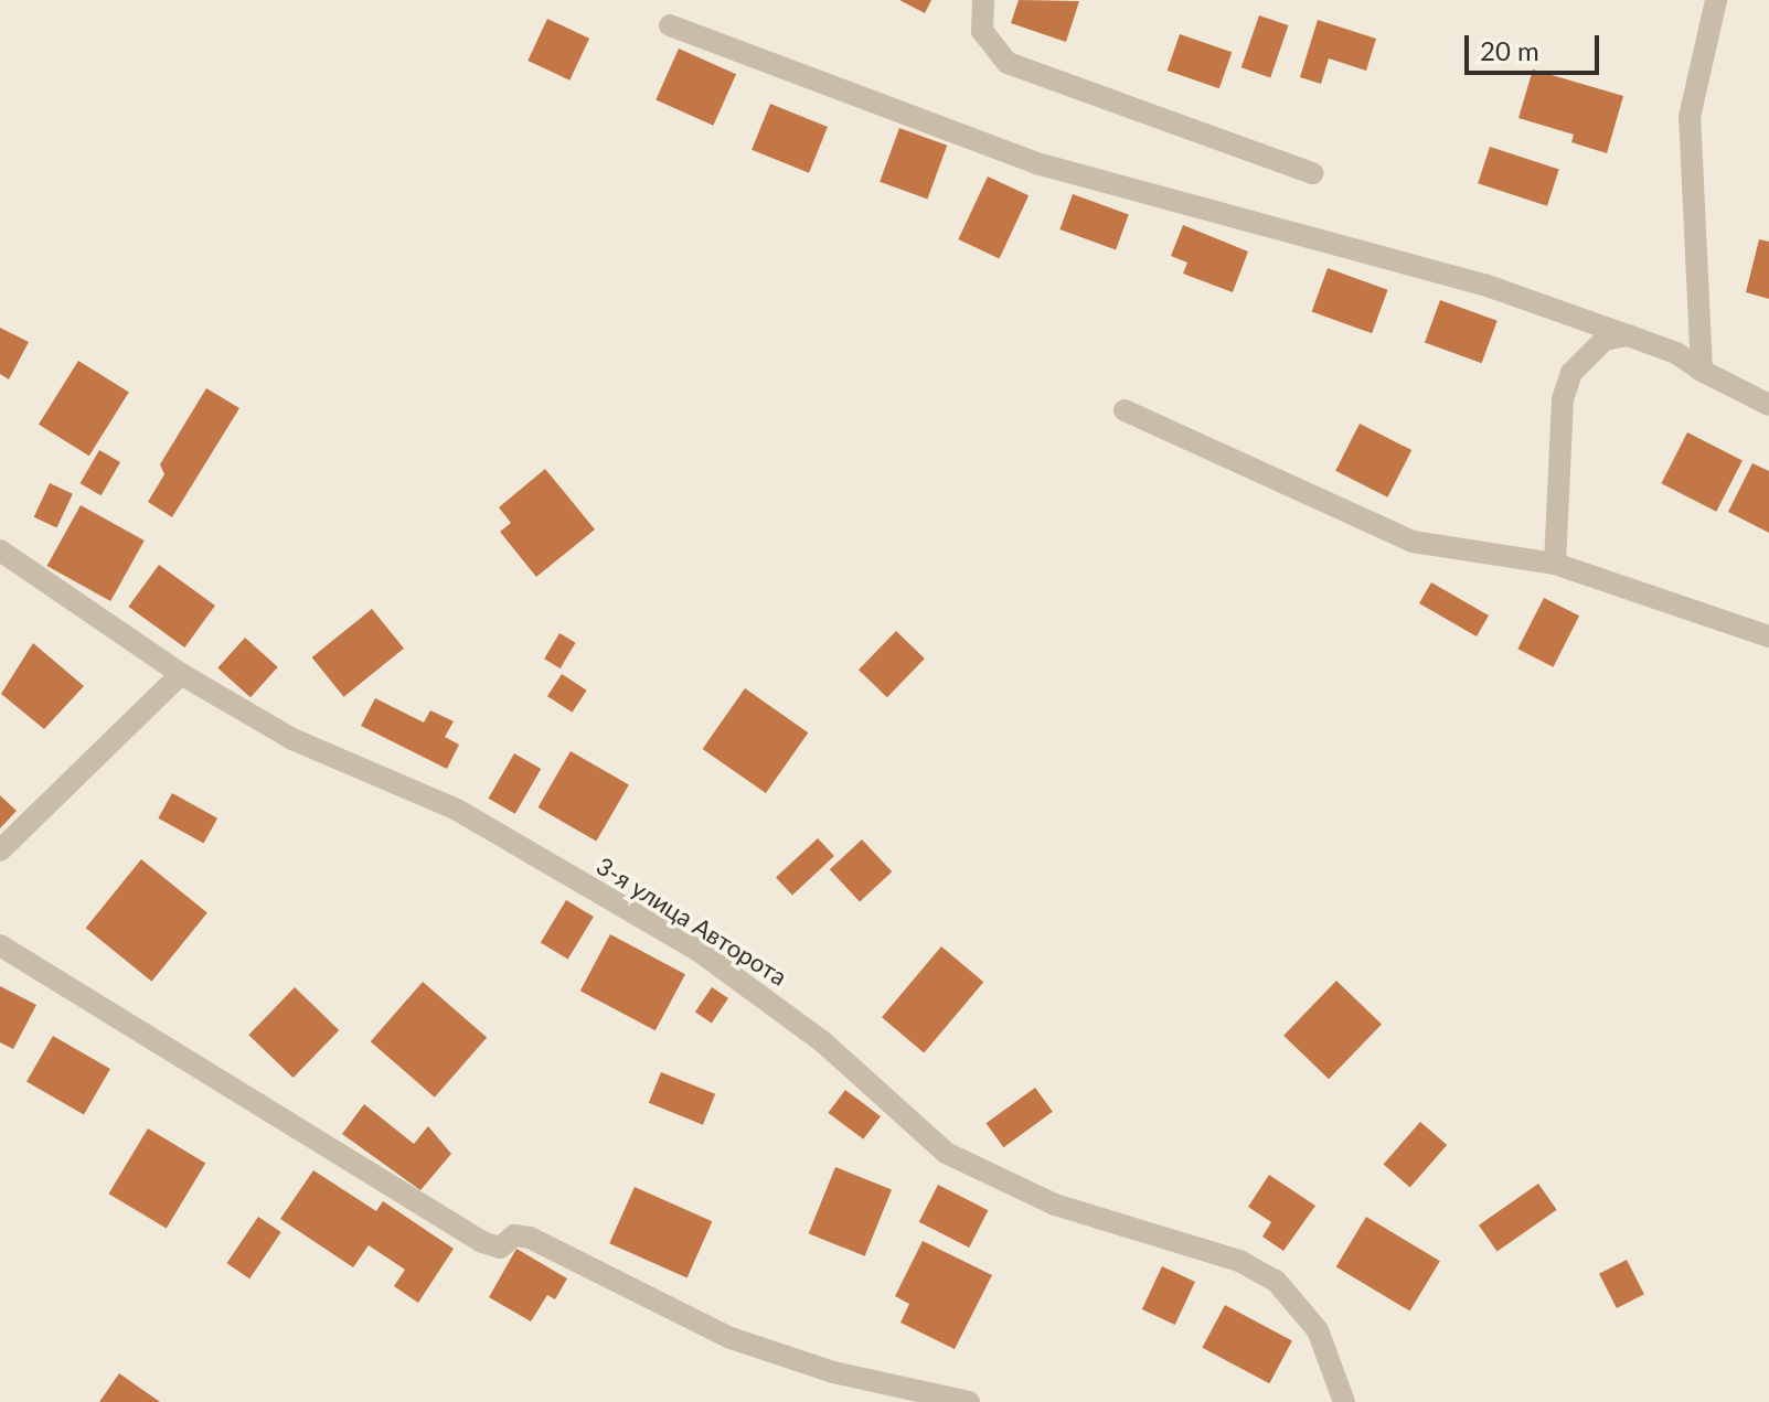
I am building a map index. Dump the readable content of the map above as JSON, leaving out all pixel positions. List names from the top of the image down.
{
  "streets": {
    "street": ["3-я улица Авторота"]
  },
  "scale_bar": "20 m"
}
